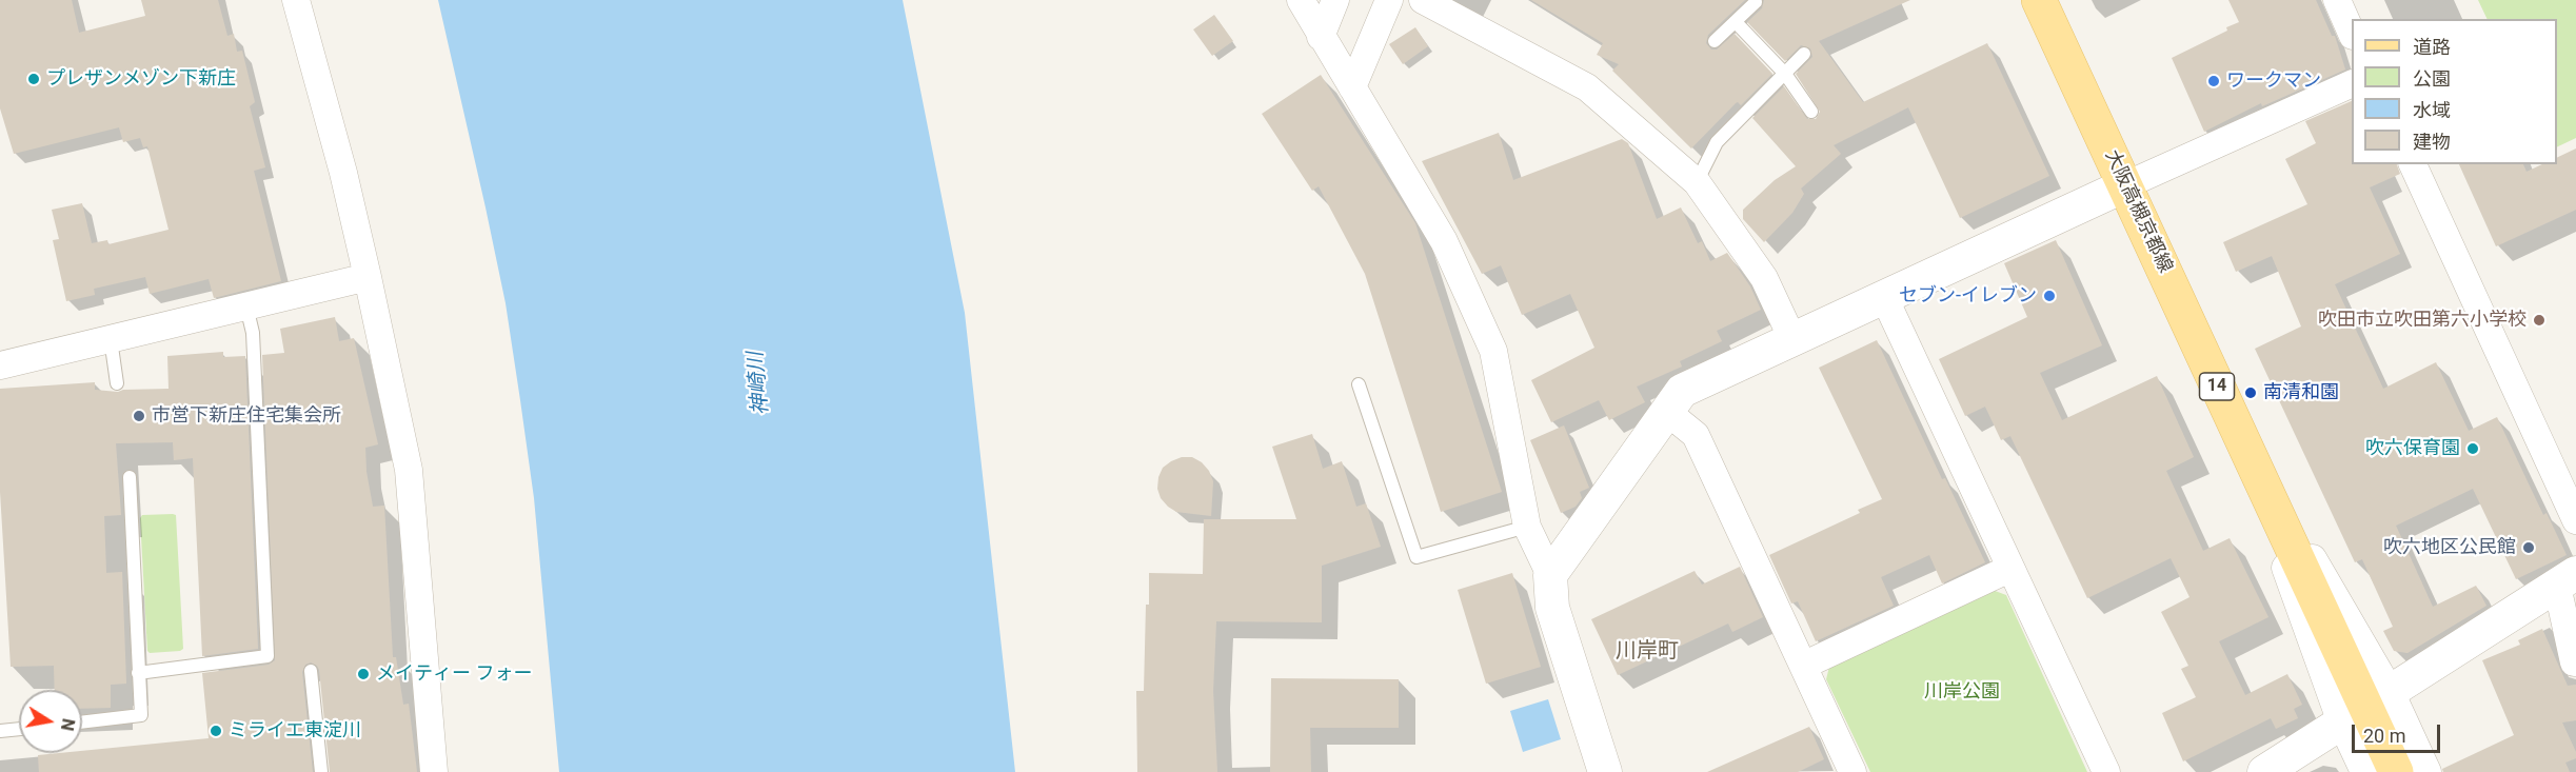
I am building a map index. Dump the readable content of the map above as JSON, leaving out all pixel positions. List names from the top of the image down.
{
  "streets": {
    "main road": ["大阪高槻京都線", "14"]
  },
  "districts": ["川岸町"],
  "water": ["神崎川"],
  "parks": ["川岸公園"],
  "places": [
    "プレザンメゾン下新庄",
    "ワークマン",
    "セブン-イレブン",
    "吹田市立吹田第六小学校",
    "南清和園",
    "市営下新庄住宅集会所",
    "吹六保育園",
    "吹六地区公民館",
    "メイティー フォー",
    "ミライエ東淀川"
  ],
  "legend": [
    "道路",
    "公園",
    "水域",
    "建物"
  ],
  "scale_bar": "20 m",
  "north": "right"
}
